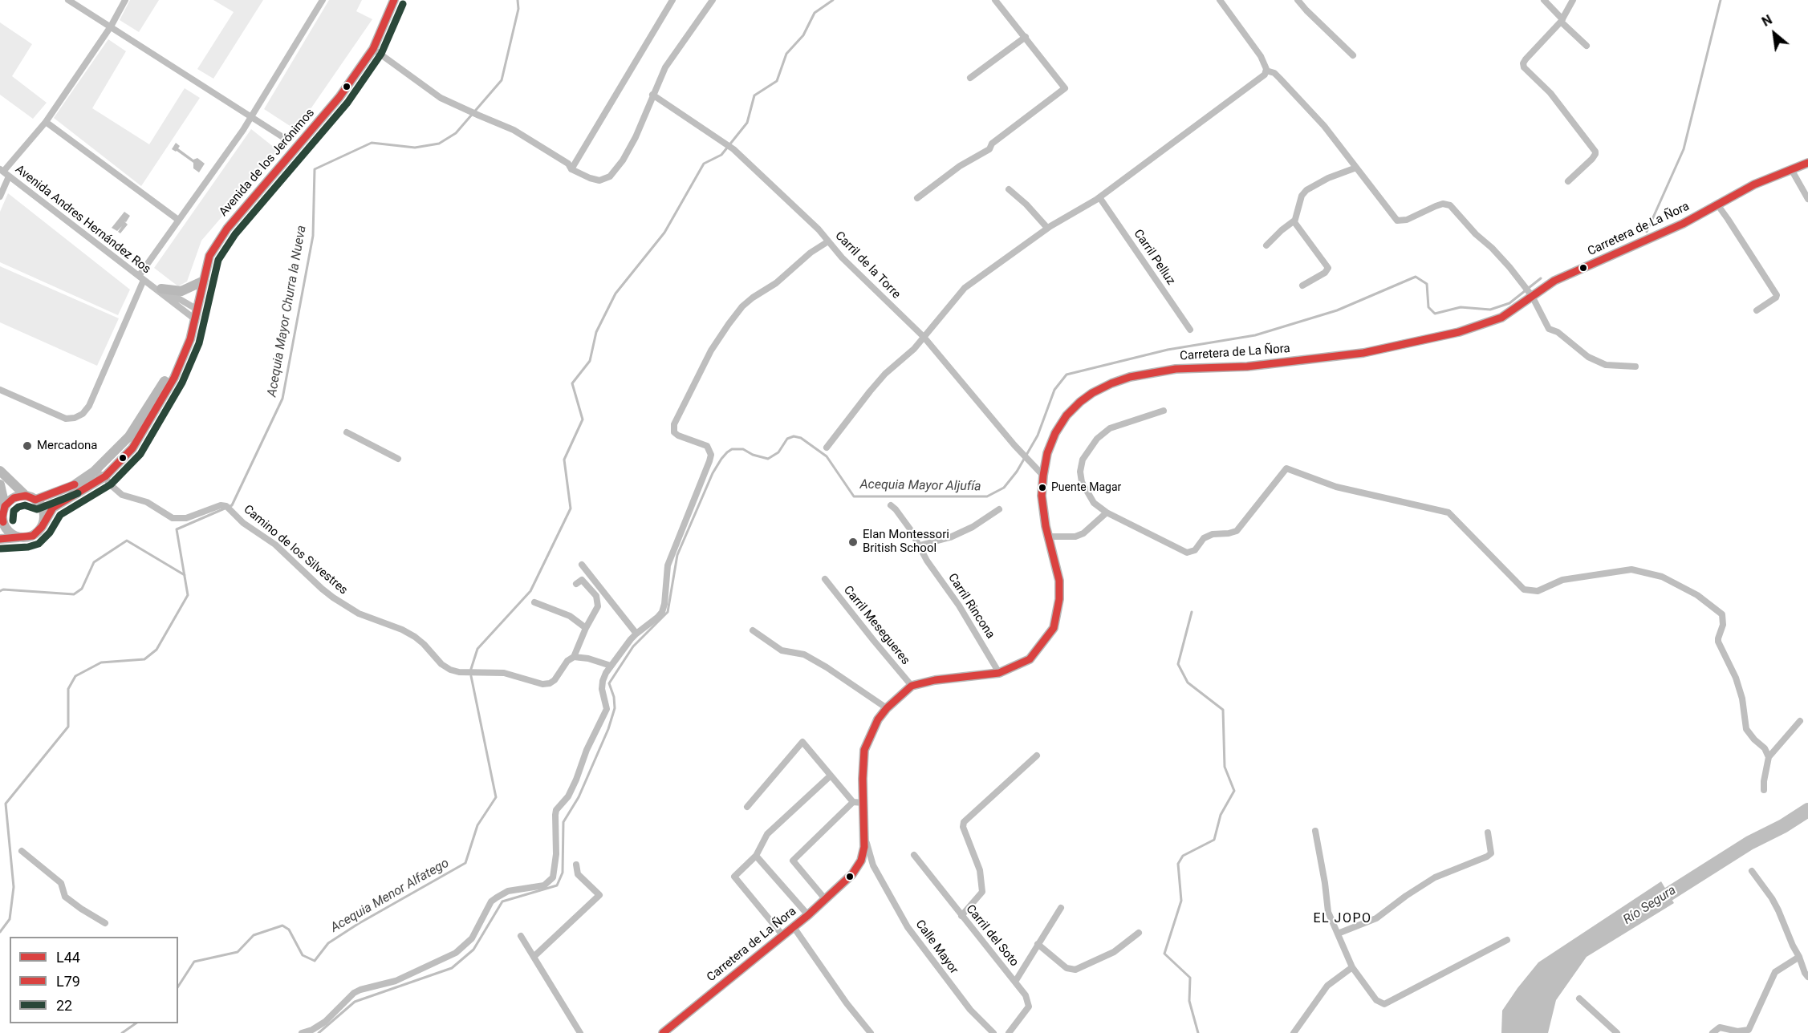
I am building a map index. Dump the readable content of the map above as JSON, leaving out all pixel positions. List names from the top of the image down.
{
  "streets": {
    "main road": ["Avenida de los Jerónimos", "Carretera de La Ñora"],
    "street": [
      "Avenida Andres Hernández Ros",
      "Carril Pelluz",
      "Carril de la Torre",
      "Camino de los Silvestres",
      "Carril Rincona",
      "Carril Mesegueres",
      "Carril del Soto",
      "Calle Mayor"
    ]
  },
  "crossings": [
    ["Avenida de los Jerónimos", "Avenida Andres Hernández Ros"],
    ["Avenida de los Jerónimos", "Camino de los Silvestres"],
    ["Carretera de La Ñora", "Carril de la Torre"],
    ["Carretera de La Ñora", "Carril Rincona"],
    ["Carretera de La Ñora", "Carril Mesegueres"],
    ["Carretera de La Ñora", "Calle Mayor"]
  ],
  "districts": ["EL JOPO"],
  "water": [
    "Acequia Mayor Churra la Nueva",
    "Acequia Mayor Aljufía",
    "Acequia Menor Alfatego",
    "Río Segura"
  ],
  "places": ["Mercadona", "Puente Magar", "Elan Montessori British School"],
  "lines": ["transit line L44", "transit line 22", "transit line L79"],
  "legend": ["L44", "L79", "22"],
  "north": "top left"
}
